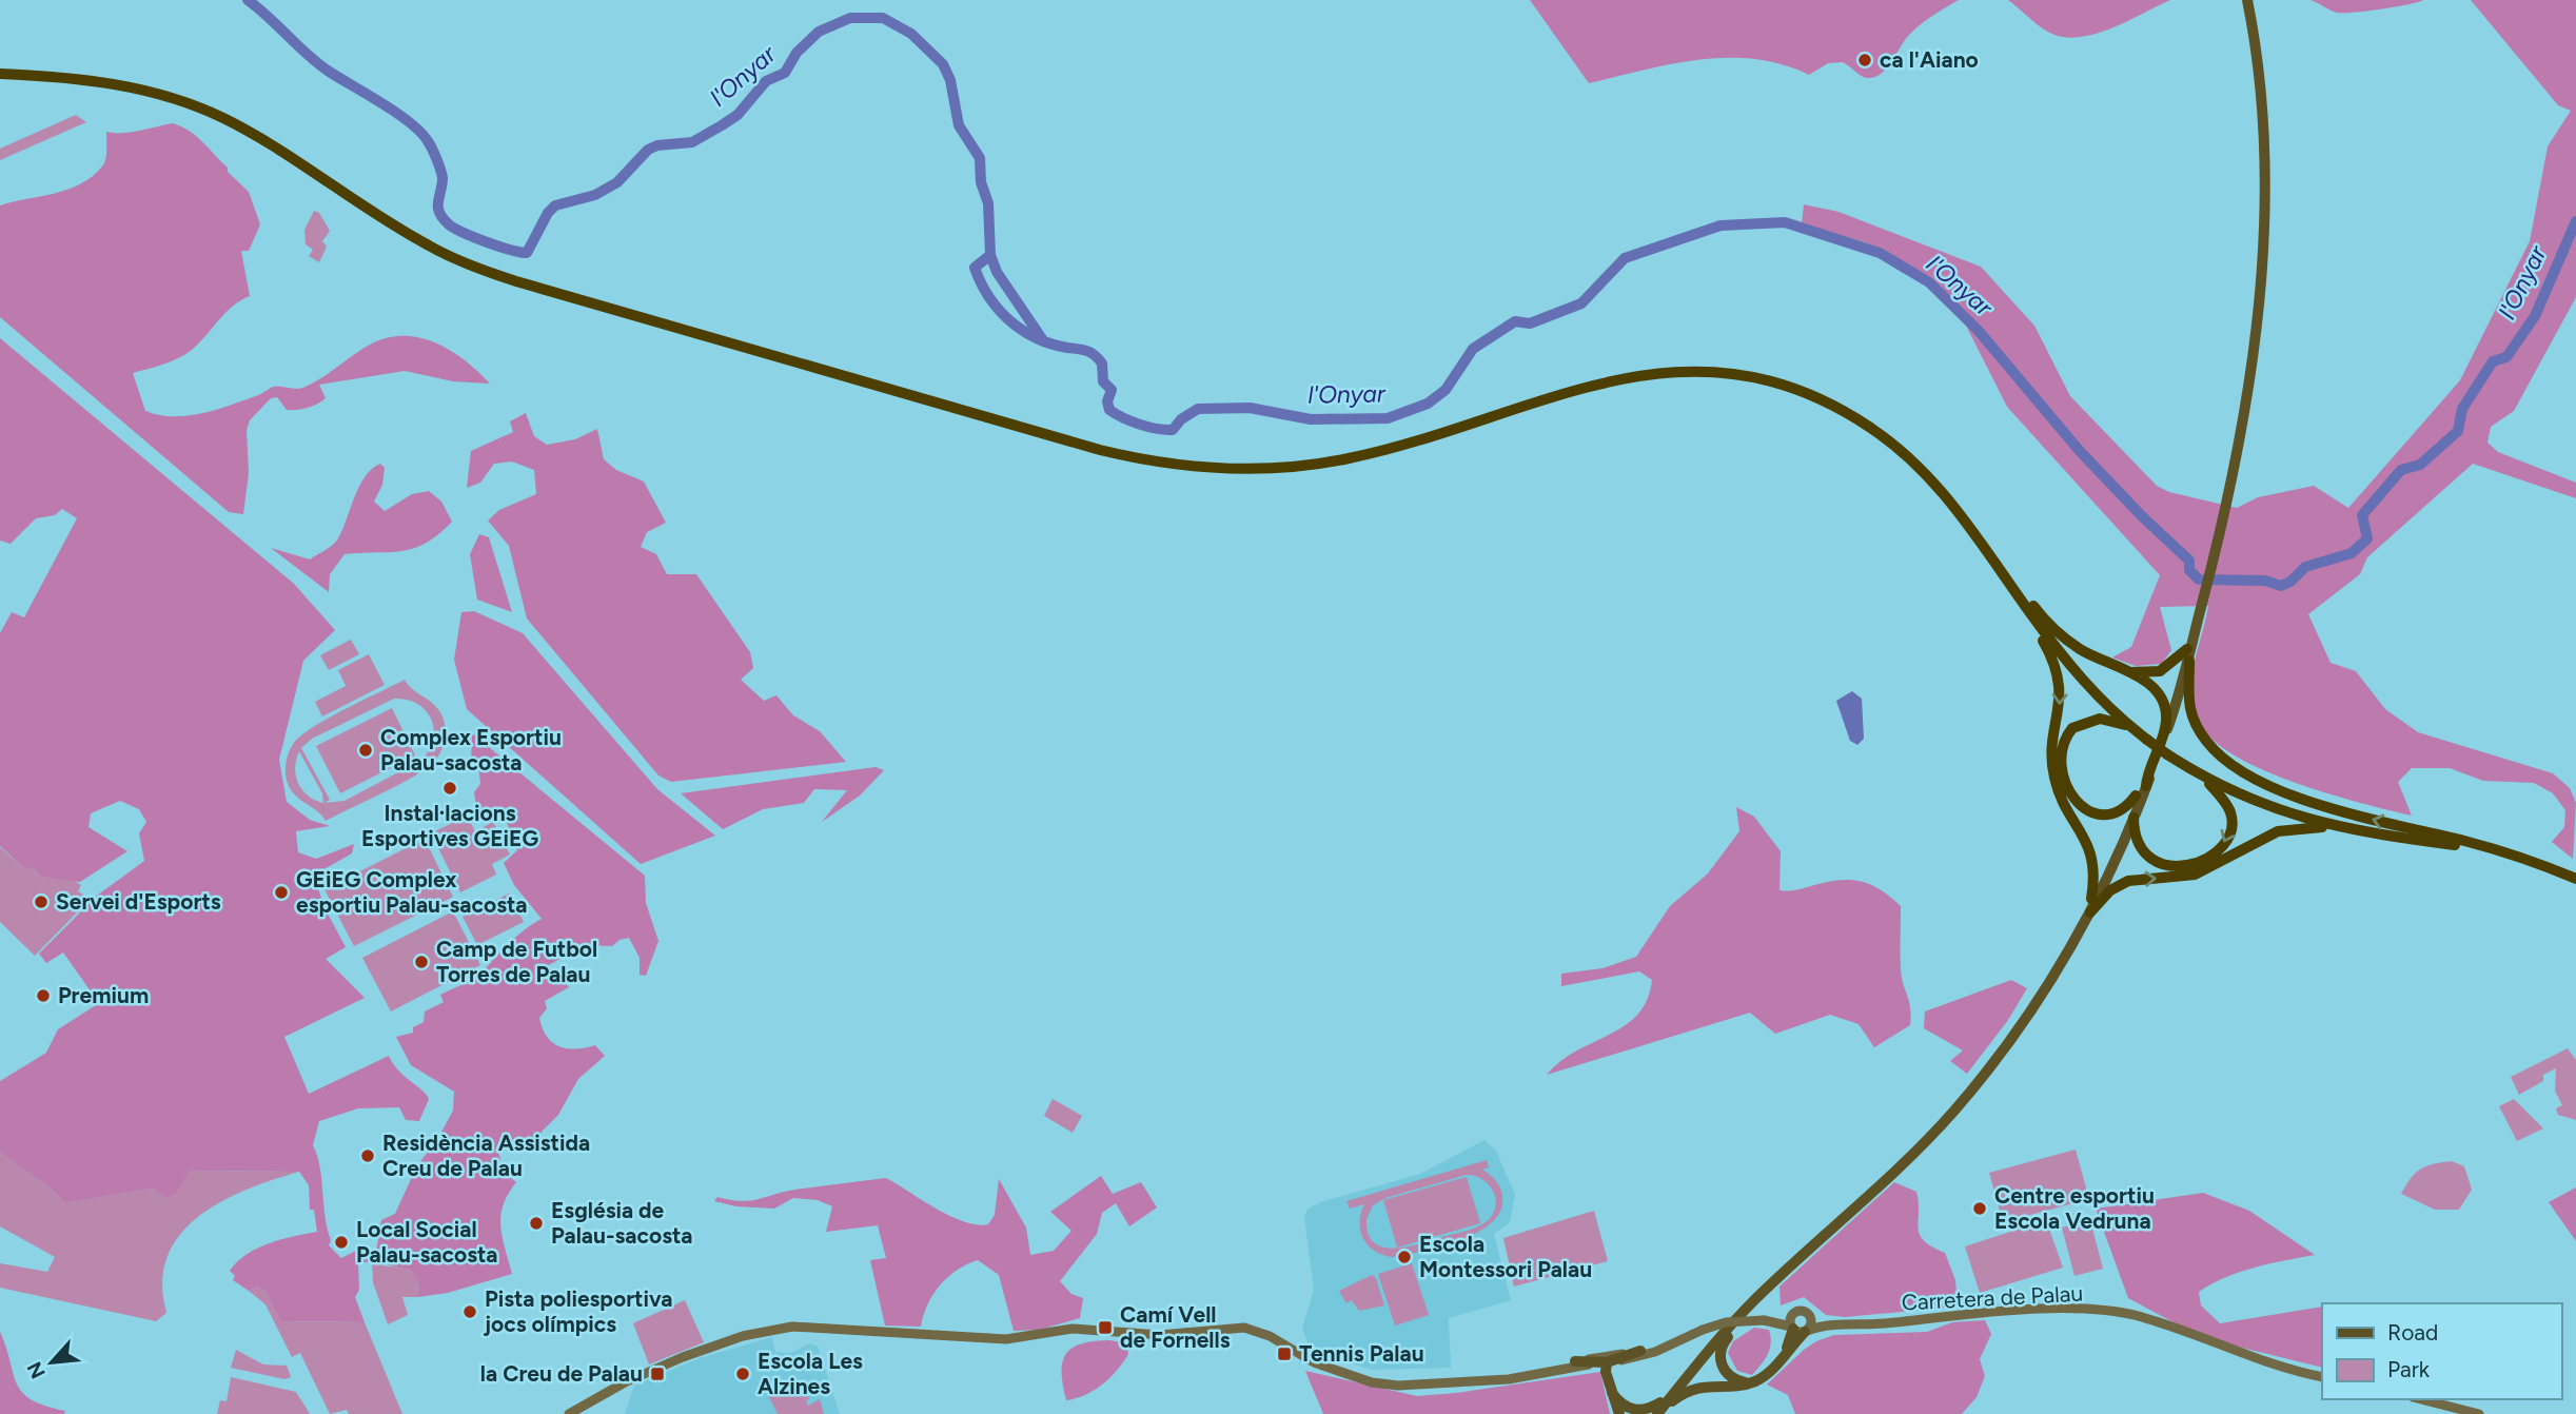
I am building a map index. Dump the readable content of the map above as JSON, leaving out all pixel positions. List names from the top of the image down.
{
  "streets": {
    "street": ["Carretera de Palau"]
  },
  "water": ["l'Onyar"],
  "places": {
    "other": [
      "ca l'Aiano",
      "Complex Esportiu Palau-sacosta",
      "Instal·lacions Esportives GEiEG",
      "GEiEG Complex esportiu Palau-sacosta",
      "Servei d'Esports",
      "Camp de Futbol Torres de Palau",
      "Premium",
      "Residència Assistida Creu de Palau",
      "Centre esportiu Escola Vedruna",
      "Església de Palau-sacosta",
      "Local Social Palau-sacosta",
      "Escola Montessori Palau",
      "Pista poliesportiva jocs olímpics",
      "Escola Les Alzines"
    ],
    "transit": ["Camí Vell de Fornells", "Tennis Palau", "la Creu de Palau"]
  },
  "legend": ["Road", "Park"],
  "north": "bottom left"
}
